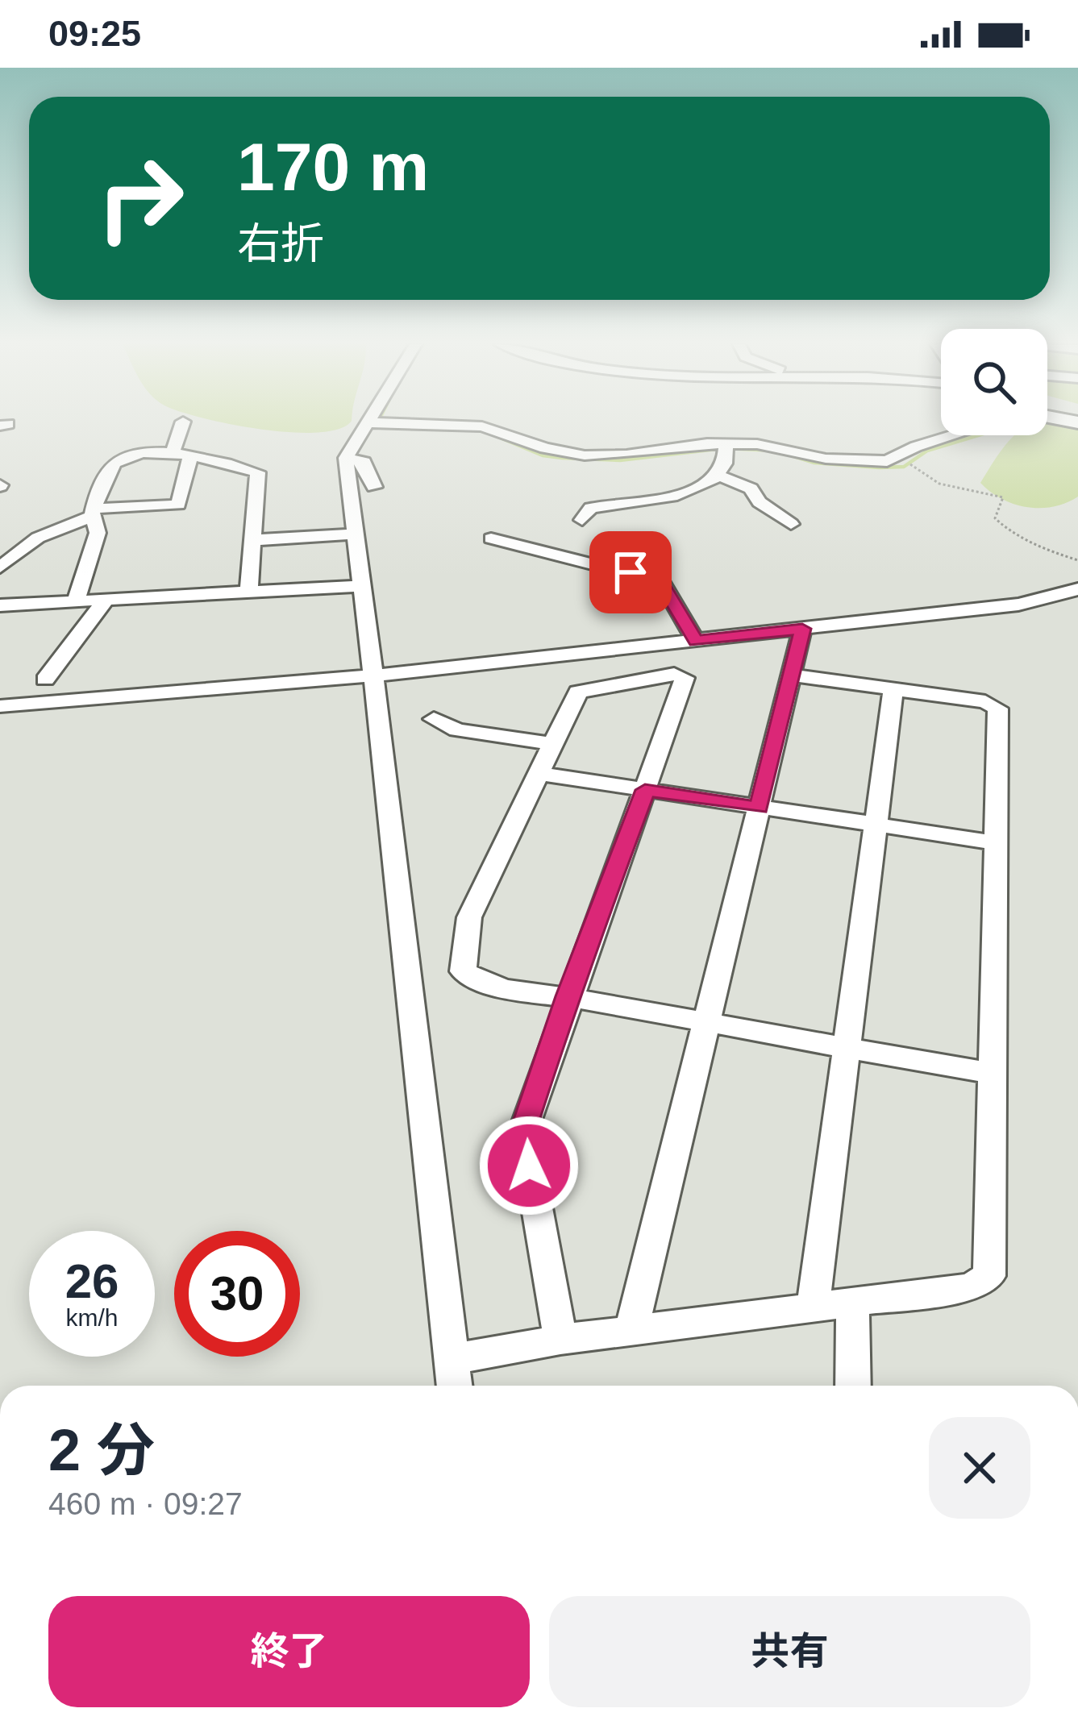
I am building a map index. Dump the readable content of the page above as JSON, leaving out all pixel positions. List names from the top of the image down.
{
  "page": {
    "status": "09:25",
    "turn": ["170 m", "右折"],
    "speed": "26 km/h",
    "limit": "30",
    "heading": ["2 分", "460 m · 09:27"],
    "buttons": ["終了", "共有"]
  }
}
